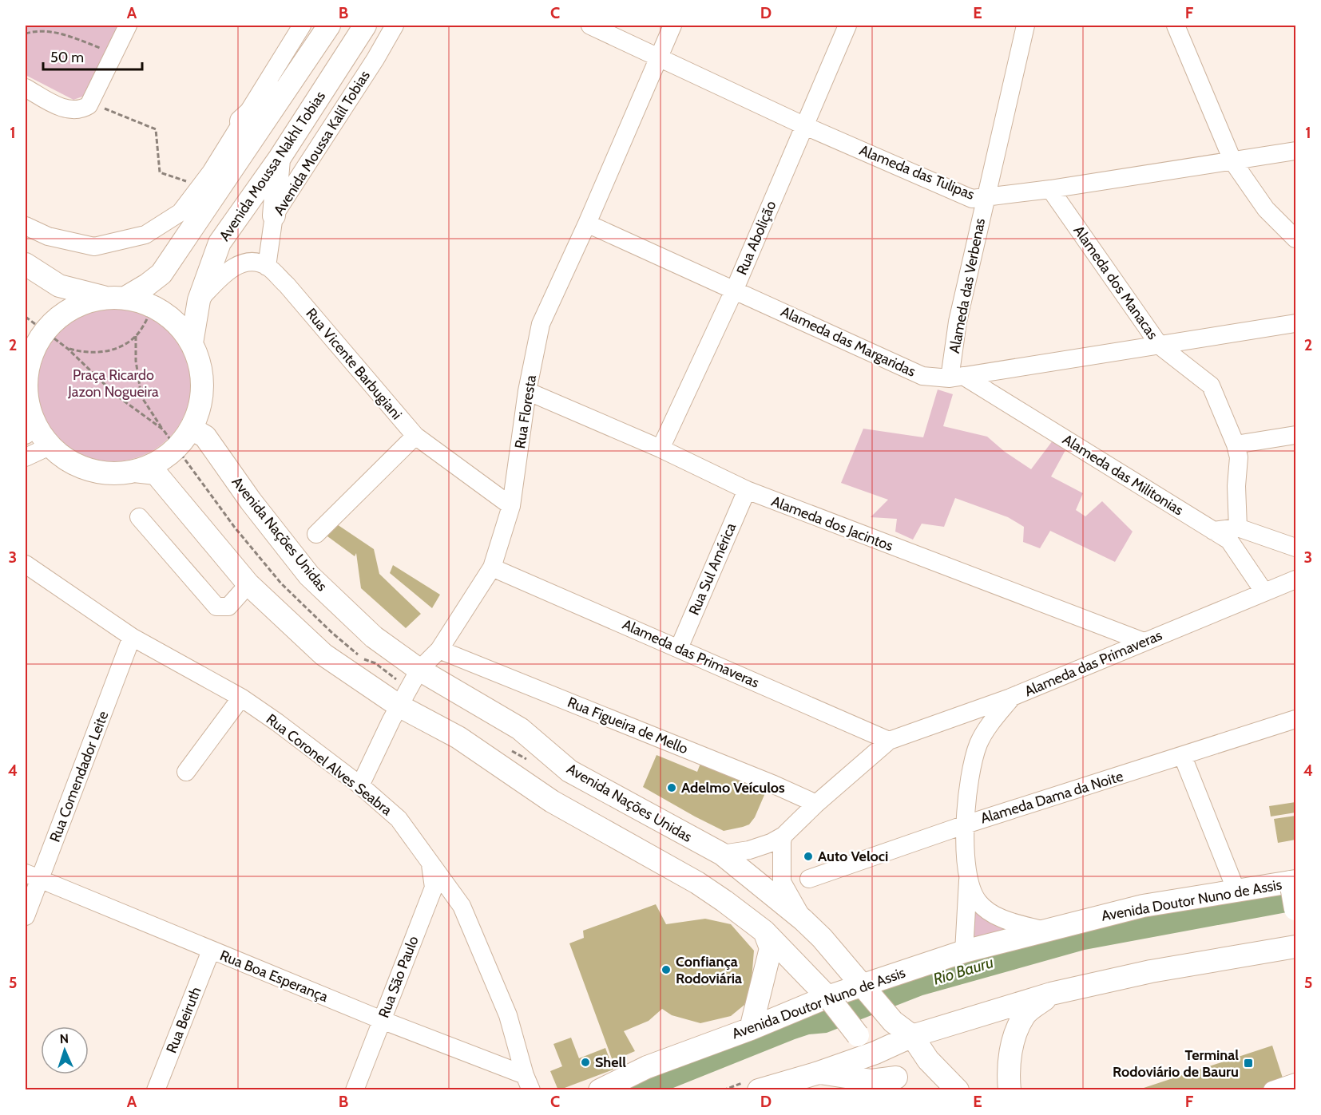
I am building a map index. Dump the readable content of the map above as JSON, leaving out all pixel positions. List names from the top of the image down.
{
  "streets": {
    "main road": ["Avenida Moussa Nakhl Tobias", "Avenida Nações Unidas", "Avenida Doutor Nuno de Assis"],
    "street": [
      "Avenida Moussa Kalil Tobias",
      "Alameda das Tulipas",
      "Rua Abolição",
      "Alameda dos Manacas",
      "Alameda das Verbenas",
      "Alameda das Margaridas",
      "Rua Vicente Barbugiani",
      "Rua Floresta",
      "Alameda das Militonias",
      "Alameda dos Jacintos",
      "Rua Sul América",
      "Alameda das Primaveras",
      "Rua Figueira de Mello",
      "Rua Coronel Alves Seabra",
      "Rua Comendador Leite",
      "Alameda Dama da Noite",
      "Rua Boa Esperança",
      "Rua São Paulo",
      "Rua Beiruth"
    ]
  },
  "crossings": [
    ["Avenida Moussa Kalil Tobias", "Rua Vicente Barbugiani"],
    ["Avenida Moussa Nakhl Tobias", "Avenida Nações Unidas"],
    ["Alameda das Tulipas", "Rua Abolição"],
    ["Alameda das Tulipas", "Alameda dos Manacas"],
    ["Alameda das Tulipas", "Alameda das Verbenas"],
    ["Alameda das Tulipas", "Rua Floresta"],
    ["Rua Abolição", "Alameda das Margaridas"],
    ["Rua Abolição", "Alameda dos Jacintos"],
    ["Alameda dos Manacas", "Alameda das Margaridas"],
    ["Alameda das Verbenas", "Alameda das Margaridas"],
    ["Alameda das Verbenas", "Alameda das Militonias"],
    ["Alameda das Margaridas", "Rua Floresta"],
    ["Alameda das Margaridas", "Alameda das Militonias"],
    ["Rua Vicente Barbugiani", "Rua Floresta"],
    ["Rua Floresta", "Alameda dos Jacintos"],
    ["Rua Floresta", "Avenida Nações Unidas"],
    ["Rua Floresta", "Alameda das Primaveras"],
    ["Rua Floresta", "Rua Figueira de Mello"],
    ["Rua Floresta", "Rua Coronel Alves Seabra"],
    ["Alameda das Militonias", "Alameda das Primaveras"],
    ["Alameda dos Jacintos", "Rua Sul América"],
    ["Alameda dos Jacintos", "Alameda das Primaveras"],
    ["Avenida Nações Unidas", "Alameda das Primaveras"],
    ["Avenida Nações Unidas", "Avenida Doutor Nuno de Assis"],
    ["Rua Sul América", "Alameda das Primaveras"],
    ["Alameda das Primaveras", "Rua Figueira de Mello"],
    ["Rua Coronel Alves Seabra", "Rua Comendador Leite"],
    ["Rua Coronel Alves Seabra", "Rua Boa Esperança"],
    ["Rua Coronel Alves Seabra", "Rua São Paulo"],
    ["Rua Comendador Leite", "Rua Boa Esperança"],
    ["Rua Boa Esperança", "Rua São Paulo"],
    ["Rua Boa Esperança", "Rua Beiruth"]
  ],
  "water": ["Rio Bauru"],
  "parks": ["Praça Ricardo Jazon Nogueira"],
  "places": {
    "other": [
      "Adelmo Veículos",
      "Auto Veloci",
      "Confiança Rodoviária",
      "Shell"
    ],
    "transit": ["Terminal Rodoviário de Bauru"]
  },
  "scale_bar": "50 m",
  "north": "top",
  "grid": {
    "columns": [
      "A",
      "B",
      "C",
      "D",
      "E",
      "F"
    ],
    "rows": [
      "1",
      "2",
      "3",
      "4",
      "5"
    ]
  }
}
